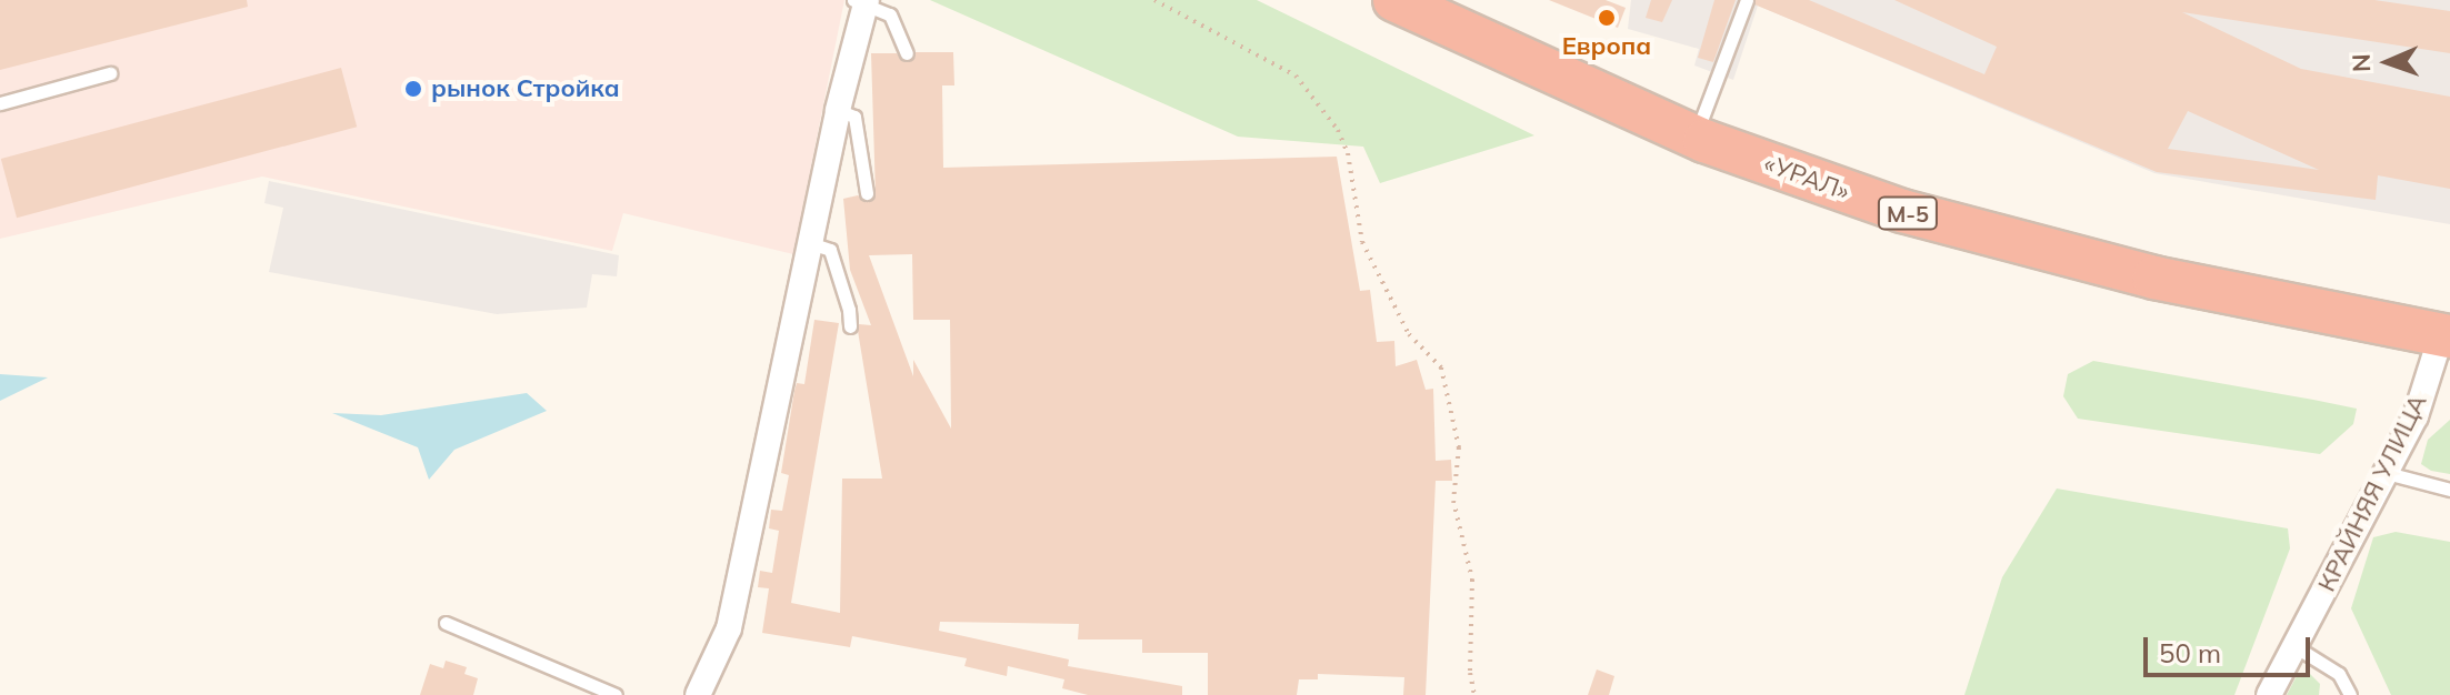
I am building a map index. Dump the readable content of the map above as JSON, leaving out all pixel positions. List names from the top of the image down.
{
  "streets": {
    "highway": ["«УРАЛ»", "М-5"],
    "street": ["КРАЙНЯЯ УЛИЦА"]
  },
  "crossings": [
    ["«УРАЛ»", "КРАЙНЯЯ УЛИЦА"]
  ],
  "places": ["Европа", "рынок Стройка"],
  "scale_bar": "50 m",
  "north": "left"
}
